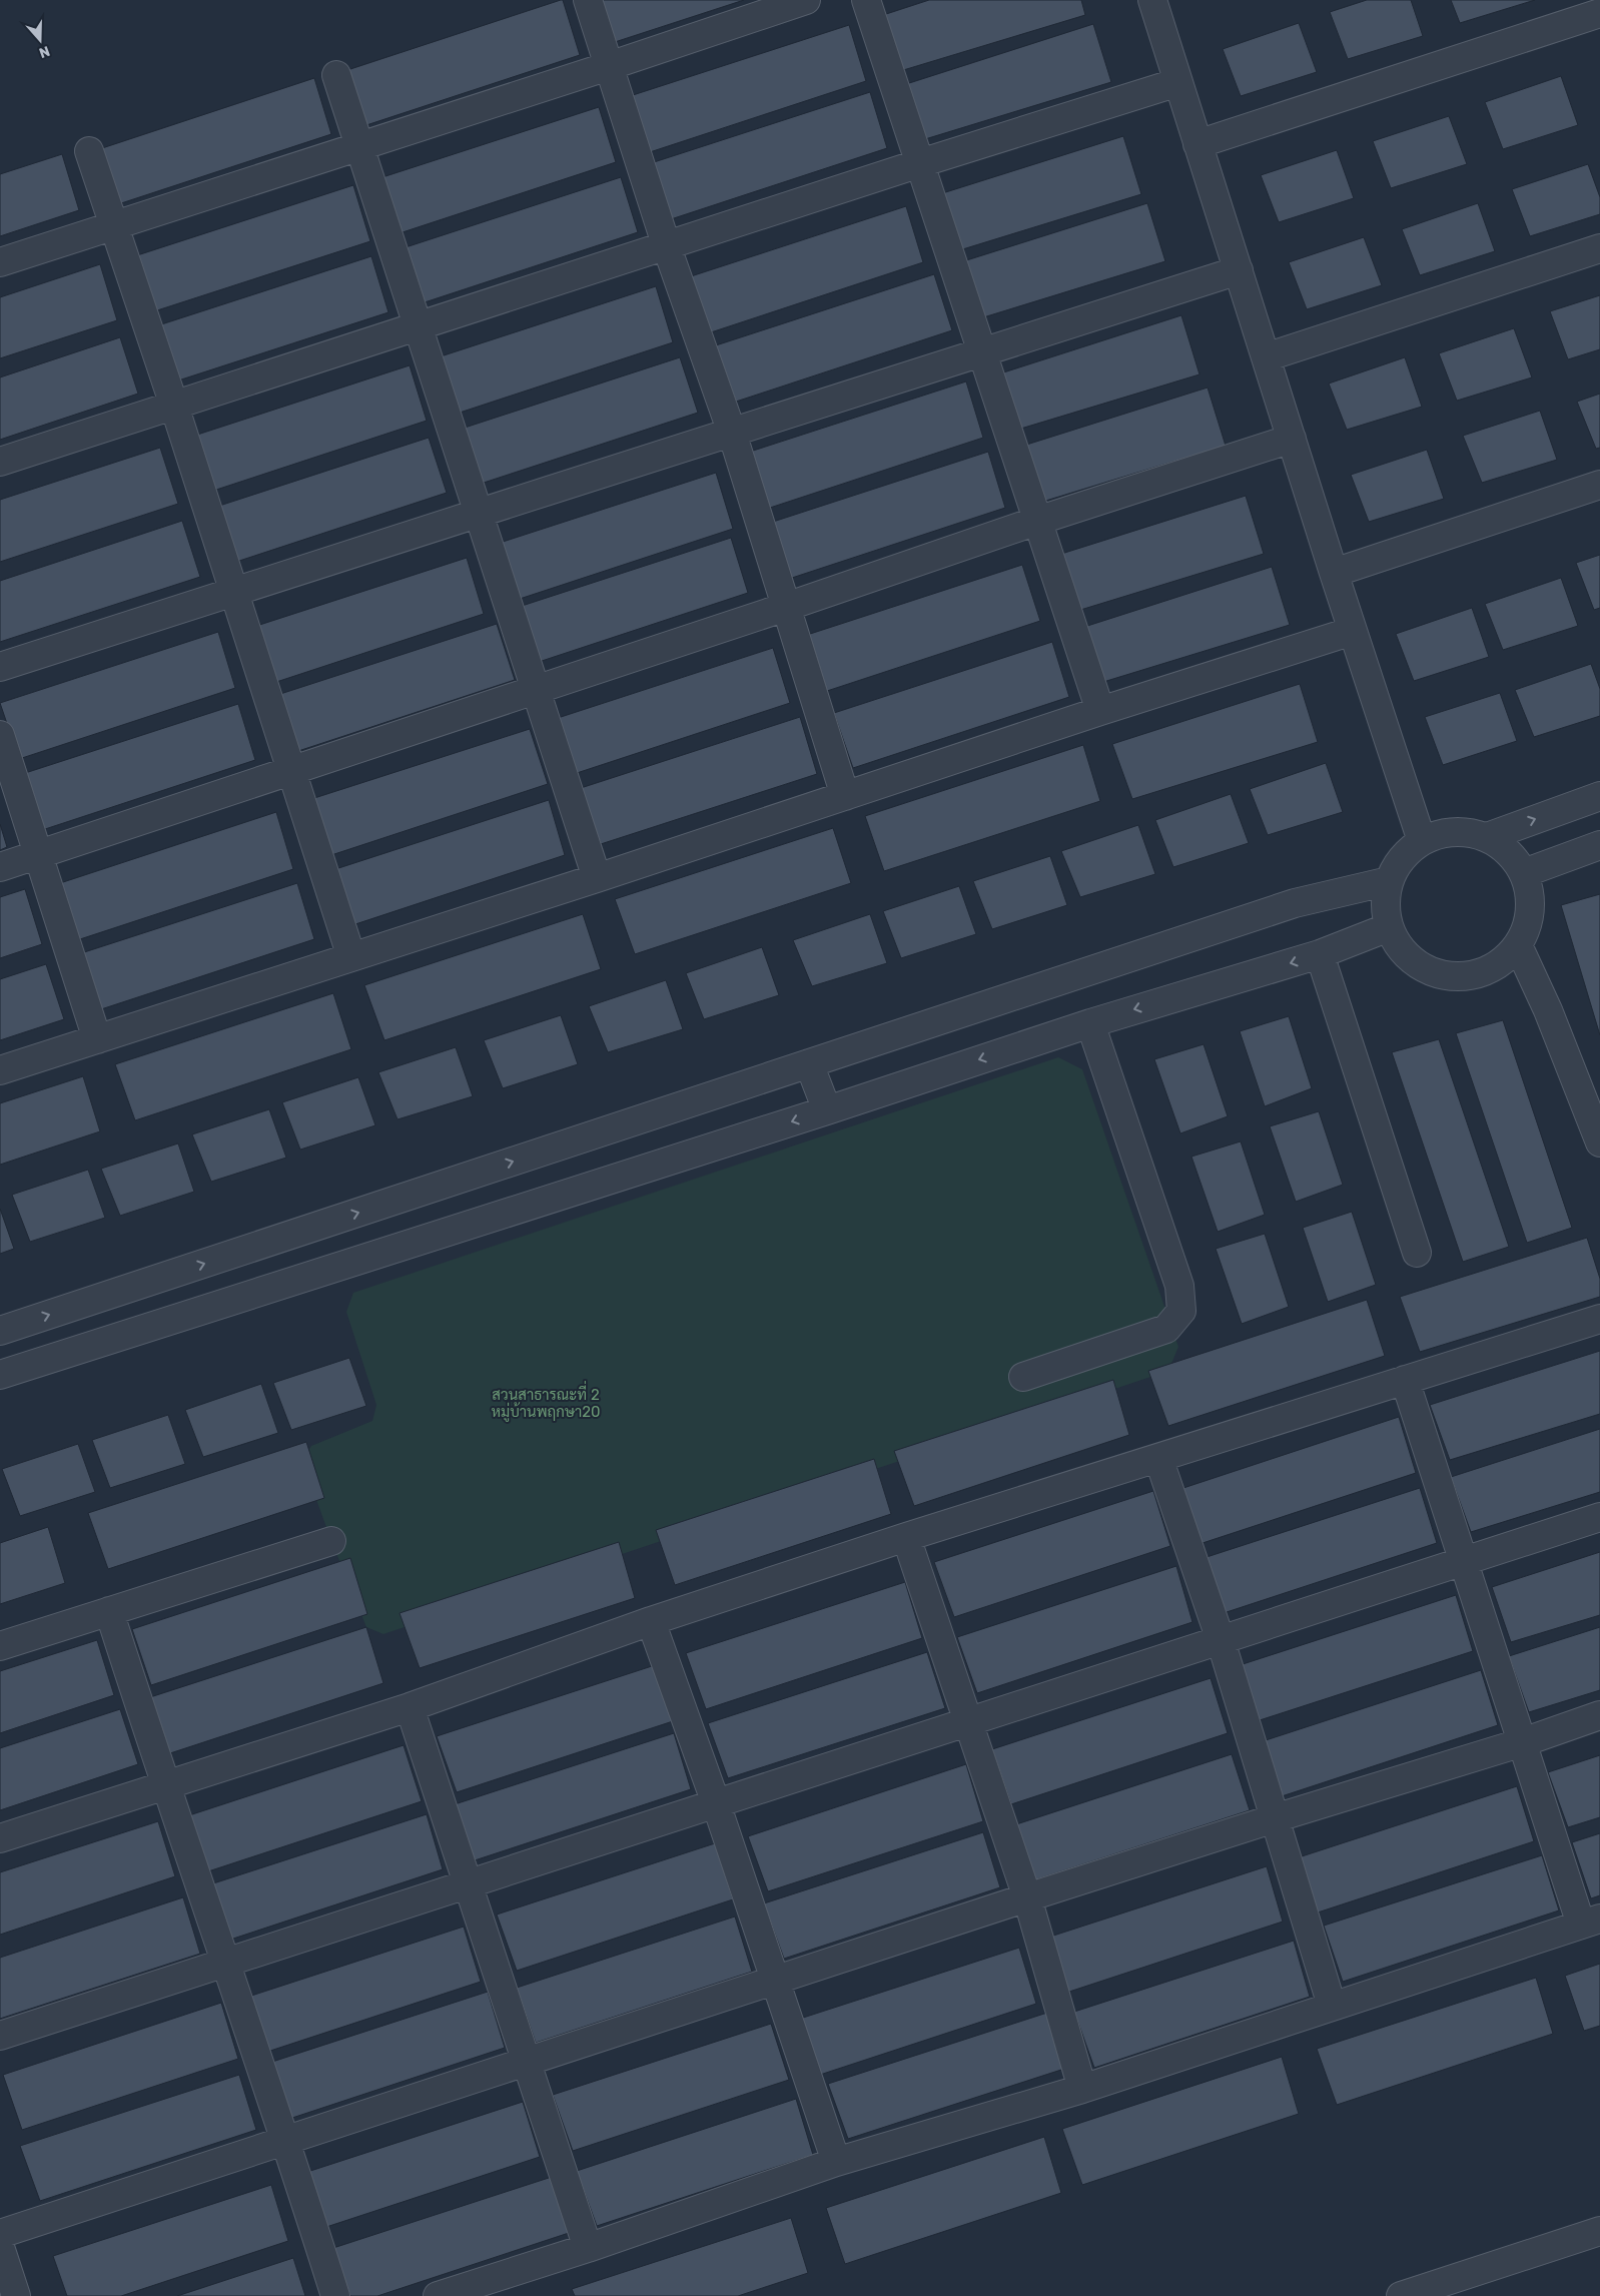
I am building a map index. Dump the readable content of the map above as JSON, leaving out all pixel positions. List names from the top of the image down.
{
  "parks": ["สวนสาธารณะที่ 2 หมู่บ้านพฤกษา20"],
  "north": "bottom"
}
